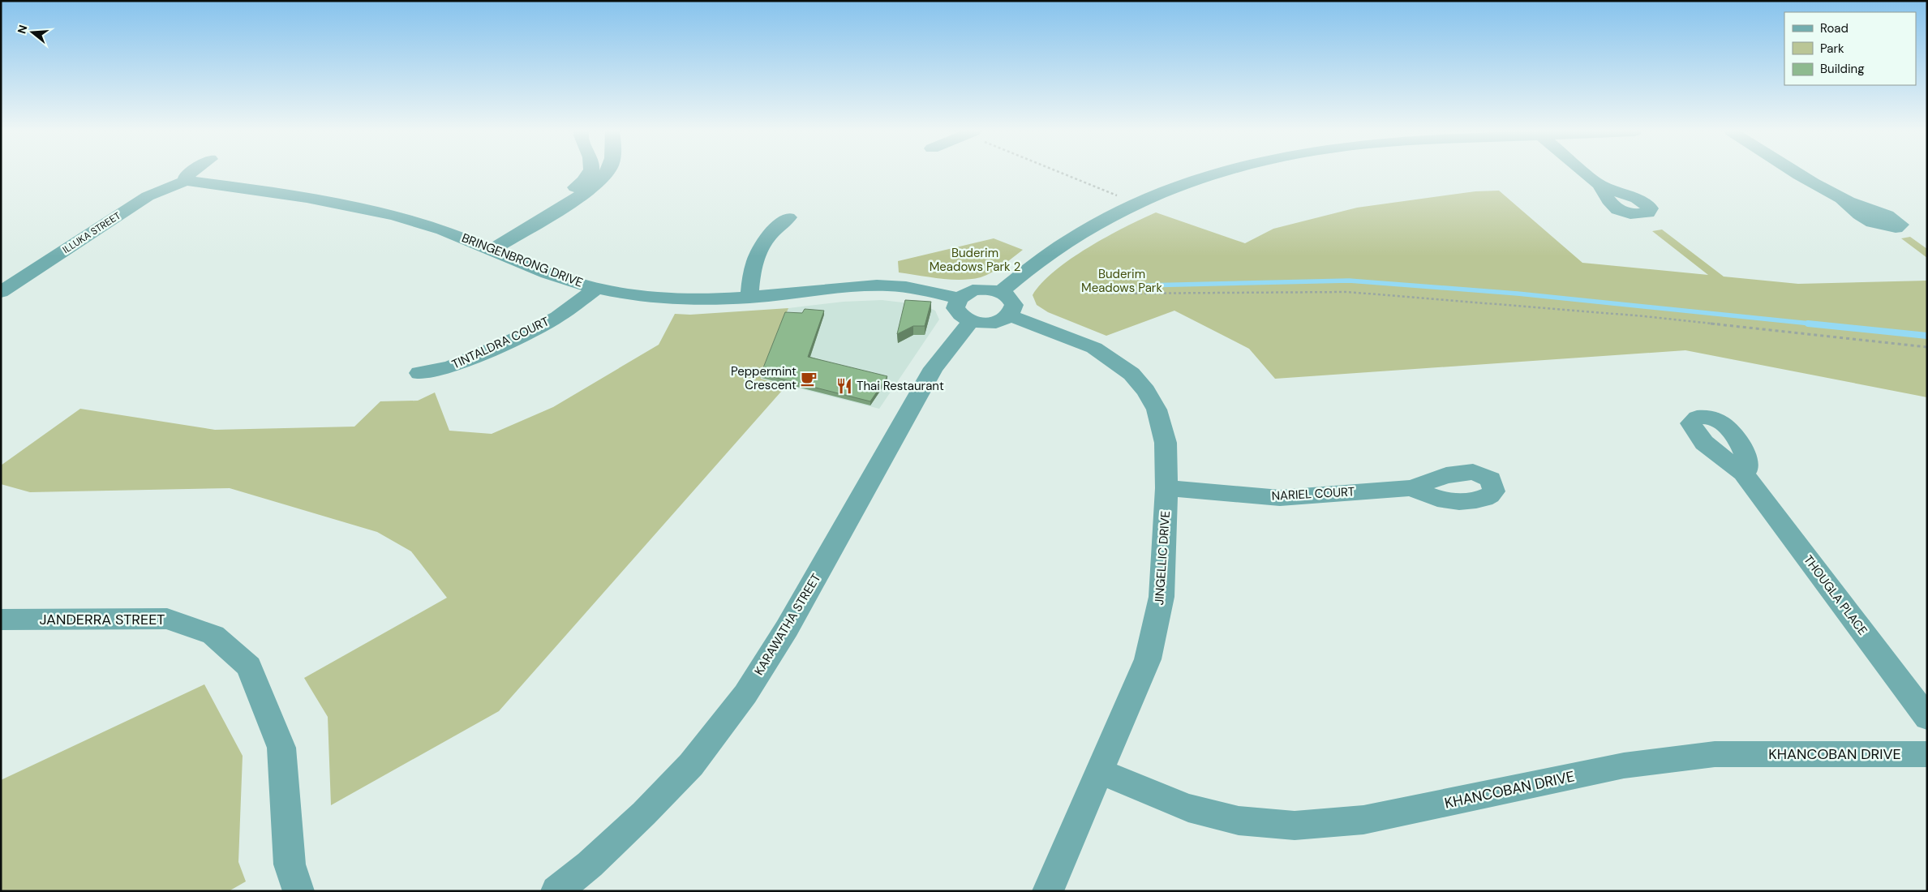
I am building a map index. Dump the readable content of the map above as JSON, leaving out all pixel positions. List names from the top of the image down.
{
  "streets": {
    "street": [
      "ILLUKA STREET",
      "BRINGENBRONG DRIVE",
      "TINTALDRA COURT",
      "NARIEL COURT",
      "JINGELLIC DRIVE",
      "THOUGLA PLACE",
      "JANDERRA STREET",
      "KARAWATHA STREET",
      "KHANCOBAN DRIVE"
    ]
  },
  "crossings": [
    ["ILLUKA STREET", "BRINGENBRONG DRIVE"],
    ["BRINGENBRONG DRIVE", "TINTALDRA COURT"],
    ["BRINGENBRONG DRIVE", "JINGELLIC DRIVE"],
    ["BRINGENBRONG DRIVE", "KARAWATHA STREET"],
    ["NARIEL COURT", "JINGELLIC DRIVE"],
    ["JINGELLIC DRIVE", "KARAWATHA STREET"],
    ["JINGELLIC DRIVE", "KHANCOBAN DRIVE"]
  ],
  "parks": ["Buderim Meadows Park 2", "Buderim Meadows Park"],
  "places": {
    "cafe": ["Peppermint Crescent"],
    "restaurant": ["Thai Restaurant"]
  },
  "legend": ["Road", "Park", "Building"],
  "north": "left"
}
